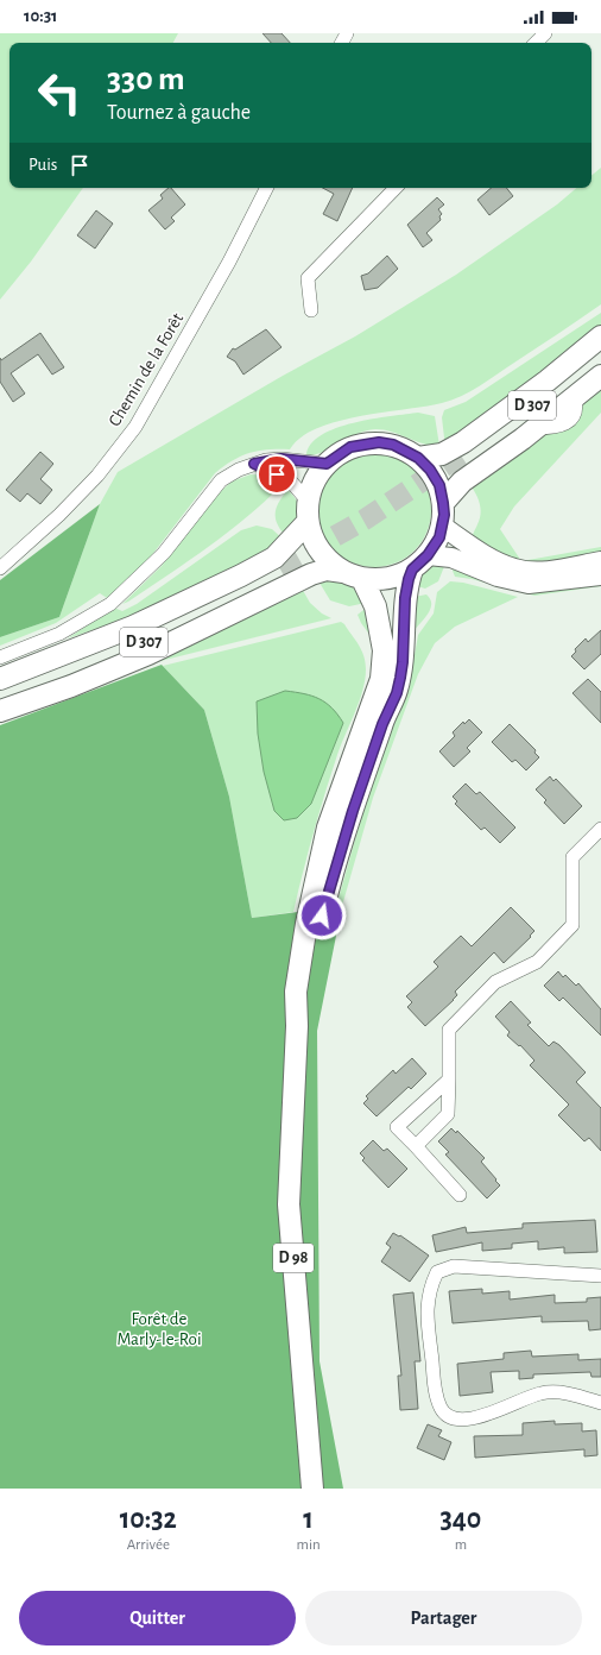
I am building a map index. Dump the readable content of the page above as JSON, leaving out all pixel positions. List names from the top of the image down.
{
  "streets": {
    "main road": ["D 307", "D 98"],
    "street": ["Chemin de la Forêt"]
  },
  "parks": ["Forêt de Marly-le-Roi"],
  "page": {
    "status": "10:31",
    "turn": ["330 m", "Tournez à gauche"],
    "then": "Puis",
    "eta": [
      "10:32",
      "Arrivée",
      "1",
      "min",
      "340",
      "m"
    ],
    "buttons": ["Quitter", "Partager"]
  }
}
